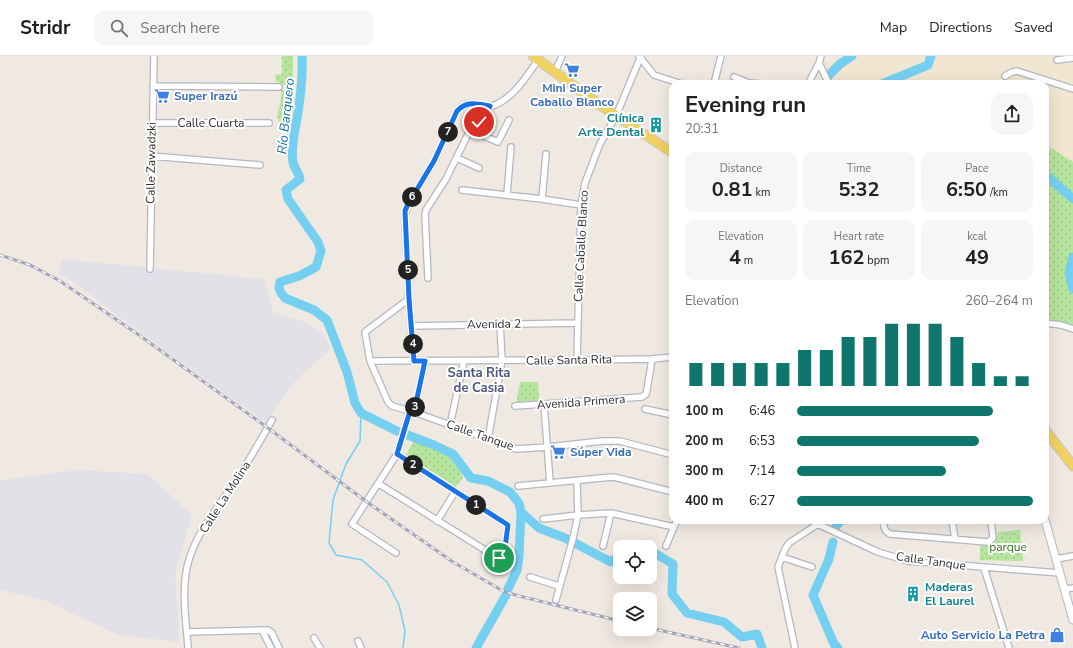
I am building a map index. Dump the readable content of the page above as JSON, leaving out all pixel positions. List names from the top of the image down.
{
  "streets": {
    "street": [
      "Calle Cuarta",
      "Calle Zawadzki",
      "Calle Caballo Blanco",
      "Avenida 2",
      "Calle Santa Rita",
      "Avenida Primera",
      "Calle Tanque",
      "Calle La Molina"
    ]
  },
  "crossings": [
    ["Calle Cuarta", "Calle Zawadzki"],
    ["Calle Caballo Blanco", "Avenida 2"],
    ["Calle Caballo Blanco", "Calle Santa Rita"],
    ["Calle Santa Rita", "Avenida Primera"],
    ["Calle Santa Rita", "Calle Tanque"]
  ],
  "districts": ["Santa Rita de Casia"],
  "water": ["Río Barquero"],
  "parks": ["parque"],
  "places": {
    "supermarket": ["Mini Super Caballo Blanco", "Super Irazú", "Súper Vida"],
    "building": ["Clínica Arte Dental", "Maderas El Laurel"],
    "shop": ["Auto Servicio La Petra"]
  },
  "page": {
    "header": "Stridr",
    "search": "Search here",
    "nav": ["Map", "Directions", "Saved"],
    "heading": ["Evening run", "20:31"],
    "pins": [
      "7",
      "6",
      "5",
      "4",
      "3",
      "2",
      "1"
    ],
    "stats": [
      ["Distance", "0.81 km"],
      ["Time", "5:32"],
      ["Pace", "6:50 /km"],
      ["Elevation", "4 m"],
      ["Heart rate", "162 bpm"],
      ["kcal", "49"]
    ],
    "chart": ["Elevation", "260–264 m"],
    "list": [
      {
        "name": "100 m",
        "note": "6:46"
      },
      {
        "name": "200 m",
        "note": "6:53"
      },
      {
        "name": "300 m",
        "note": "7:14"
      },
      {
        "name": "400 m",
        "note": "6:27"
      }
    ]
  }
}
